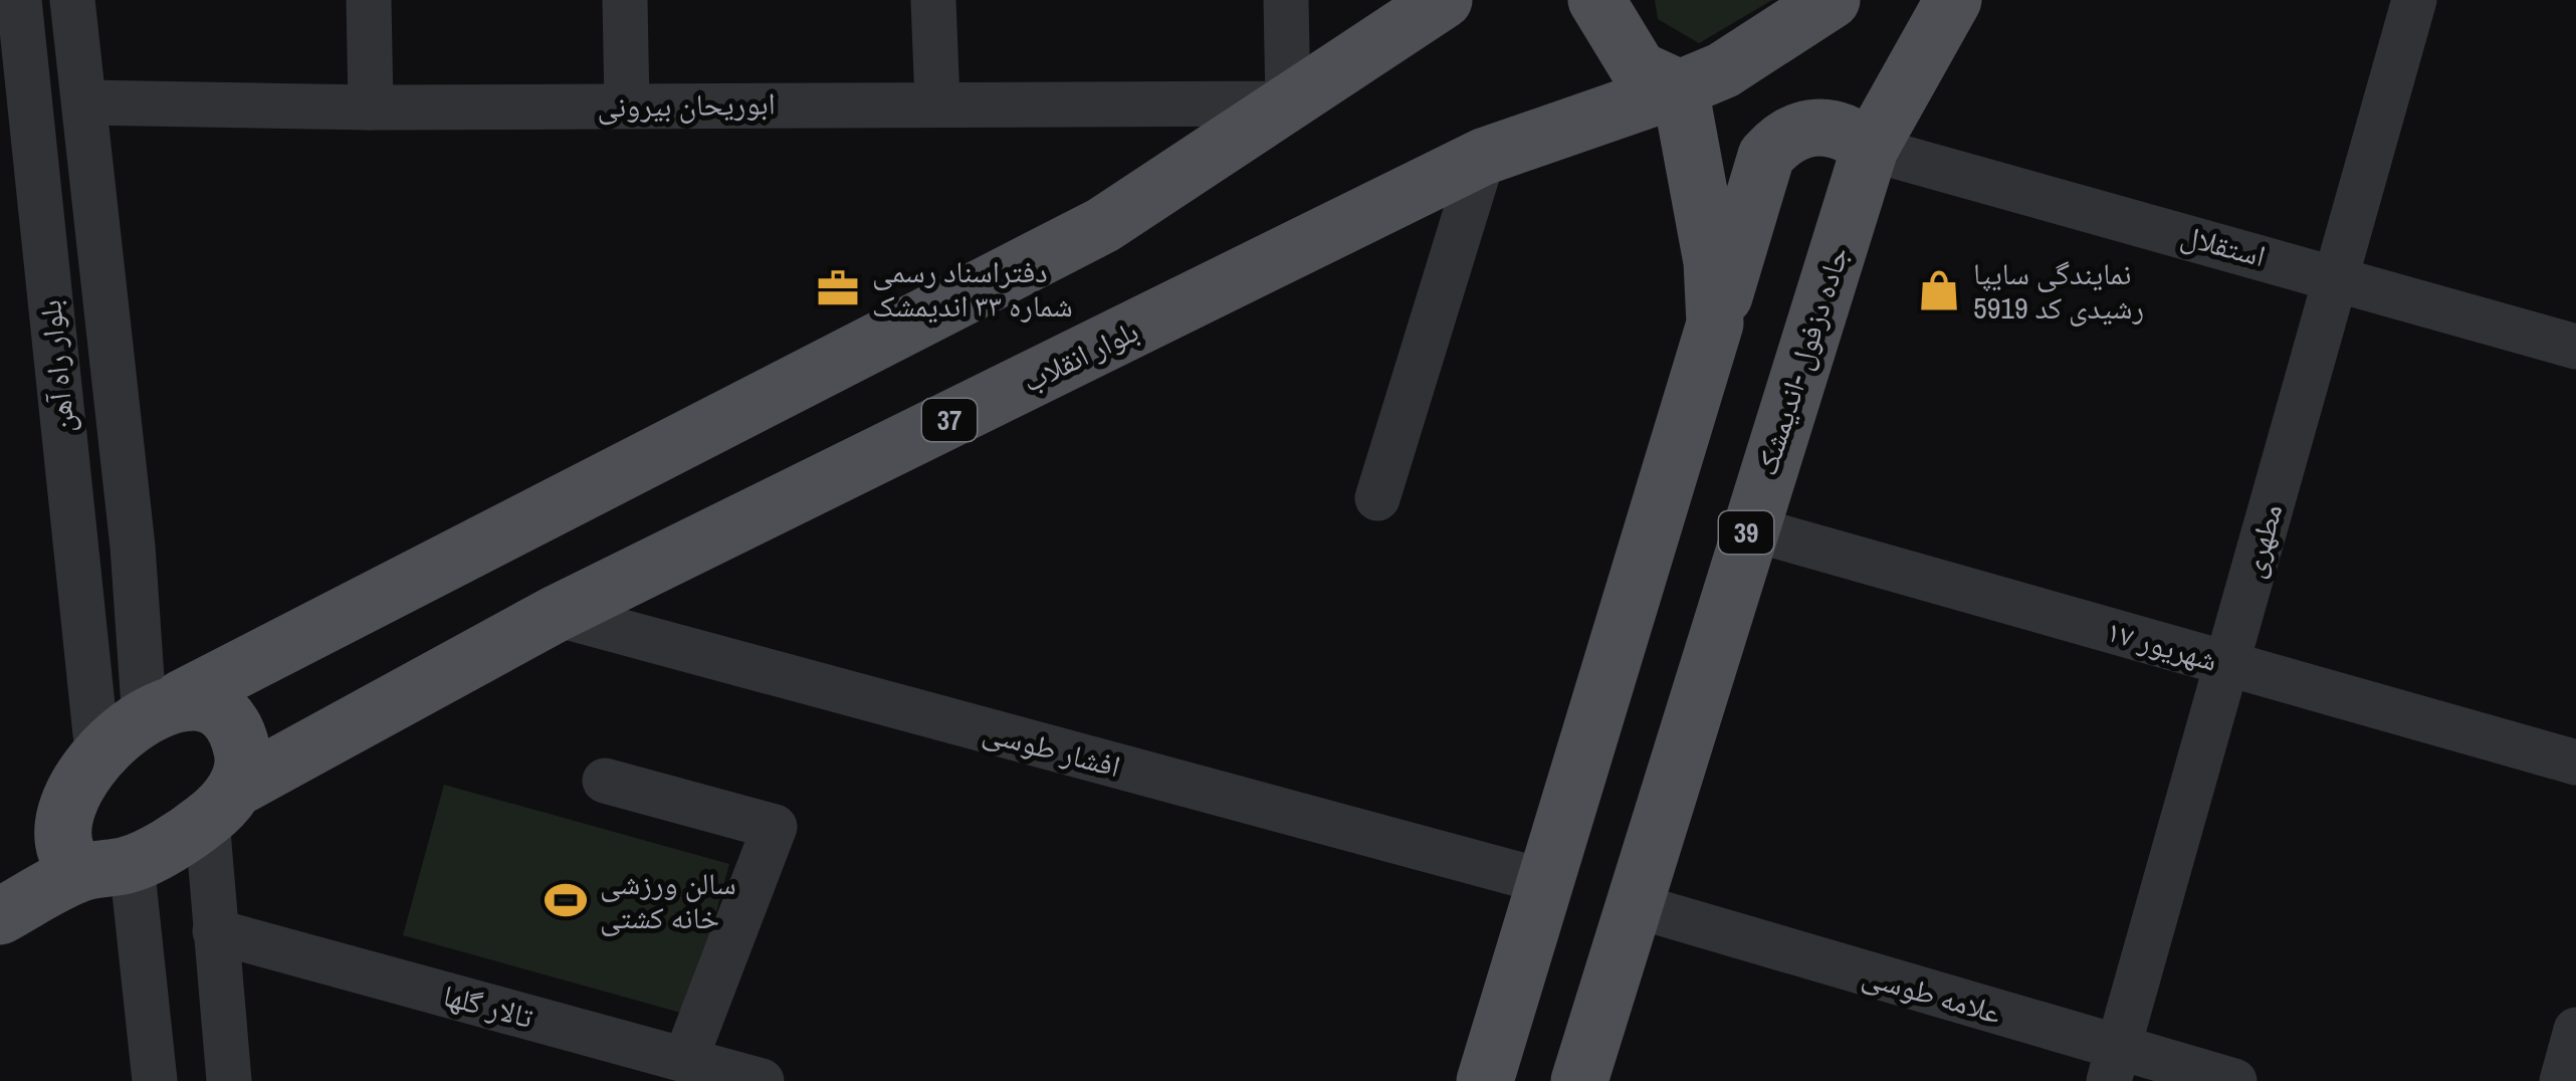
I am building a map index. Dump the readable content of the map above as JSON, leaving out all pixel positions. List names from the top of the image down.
{
  "streets": {
    "main road": [
      "بلوار انقلاب",
      "جاده دزفول -اندیمشک",
      "37",
      "39"
    ],
    "street": [
      "ابوریحان بیرونی",
      "استقلال",
      "بلوار راه آهن",
      "مطهری",
      "۱۷ شهریور",
      "افشار طوسی",
      "علامه طوسی",
      "تالار گلها"
    ]
  },
  "crossings": [
    ["ابوریحان بیرونی", "بلوار راه آهن"],
    ["استقلال", "جاده دزفول -اندیمشک"],
    ["استقلال", "مطهری"],
    ["بلوار انقلاب", "37"],
    ["بلوار انقلاب", "افشار طوسی"],
    ["جاده دزفول -اندیمشک", "۱۷ شهریور"],
    ["جاده دزفول -اندیمشک", "علامه طوسی"],
    ["مطهری", "۱۷ شهریور"],
    ["مطهری", "علامه طوسی"]
  ],
  "places": {
    "office": ["دفتراسناد رسمی شماره ۳۳ اندیمشک"],
    "shop": ["نمایندگی سایپا رشیدی کد 5919"],
    "sports": ["سالن ورزشی خانه کشتی"]
  }
}
